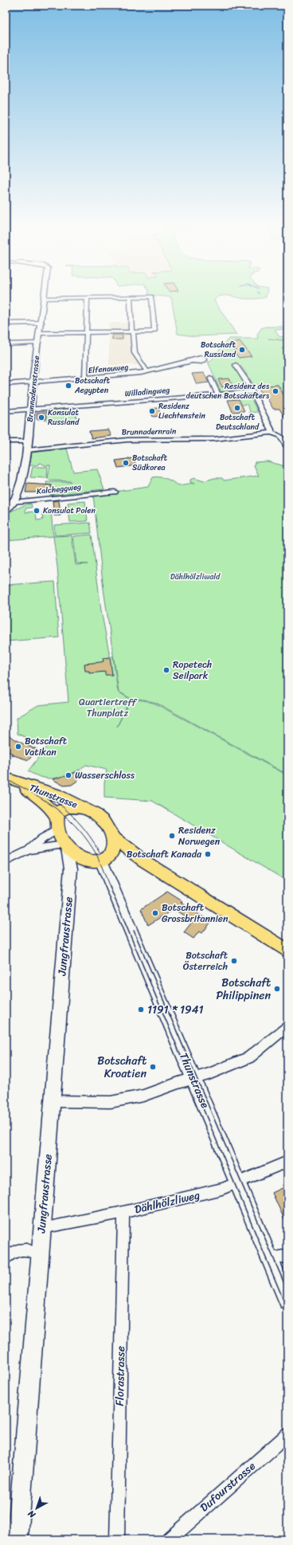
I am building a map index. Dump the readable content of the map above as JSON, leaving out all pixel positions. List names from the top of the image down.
{
  "streets": {
    "main road": ["Thunstrasse"],
    "street": [
      "Elfenauweg",
      "Brunnadernstrasse",
      "Willadingweg",
      "Brunnadernrain",
      "Kalcheggweg",
      "Jungfraustrasse",
      "Dählhölzliweg",
      "Florastrasse",
      "Dufourstrasse"
    ]
  },
  "crossings": [
    ["Elfenauweg", "Brunnadernstrasse"],
    ["Brunnadernstrasse", "Willadingweg"],
    ["Brunnadernstrasse", "Brunnadernrain"],
    ["Brunnadernstrasse", "Kalcheggweg"],
    ["Thunstrasse", "Jungfraustrasse"],
    ["Thunstrasse", "Dählhölzliweg"],
    ["Jungfraustrasse", "Dählhölzliweg"],
    ["Dählhölzliweg", "Florastrasse"]
  ],
  "parks": ["Dählhölzliwald", "Quartiertreff Thunplatz"],
  "places": [
    "Botschaft Russland",
    "Botschaft Aegypten",
    "Residenz des deutschen Botschafters",
    "Botschaft Deutschland",
    "Residenz Liechtenstein",
    "Konsulat Russland",
    "Botschaft Südkorea",
    "Konsulat Polen",
    "Ropetech Seilpark",
    "Botschaft Vatikan",
    "Wasserschloss",
    "Residenz Norwegen",
    "Botschaft Kanada",
    "Botschaft Grossbritannien",
    "Botschaft Österreich",
    "Botschaft Philippinen",
    "1191 * 1941",
    "Botschaft Kroatien"
  ],
  "north": "bottom left"
}
